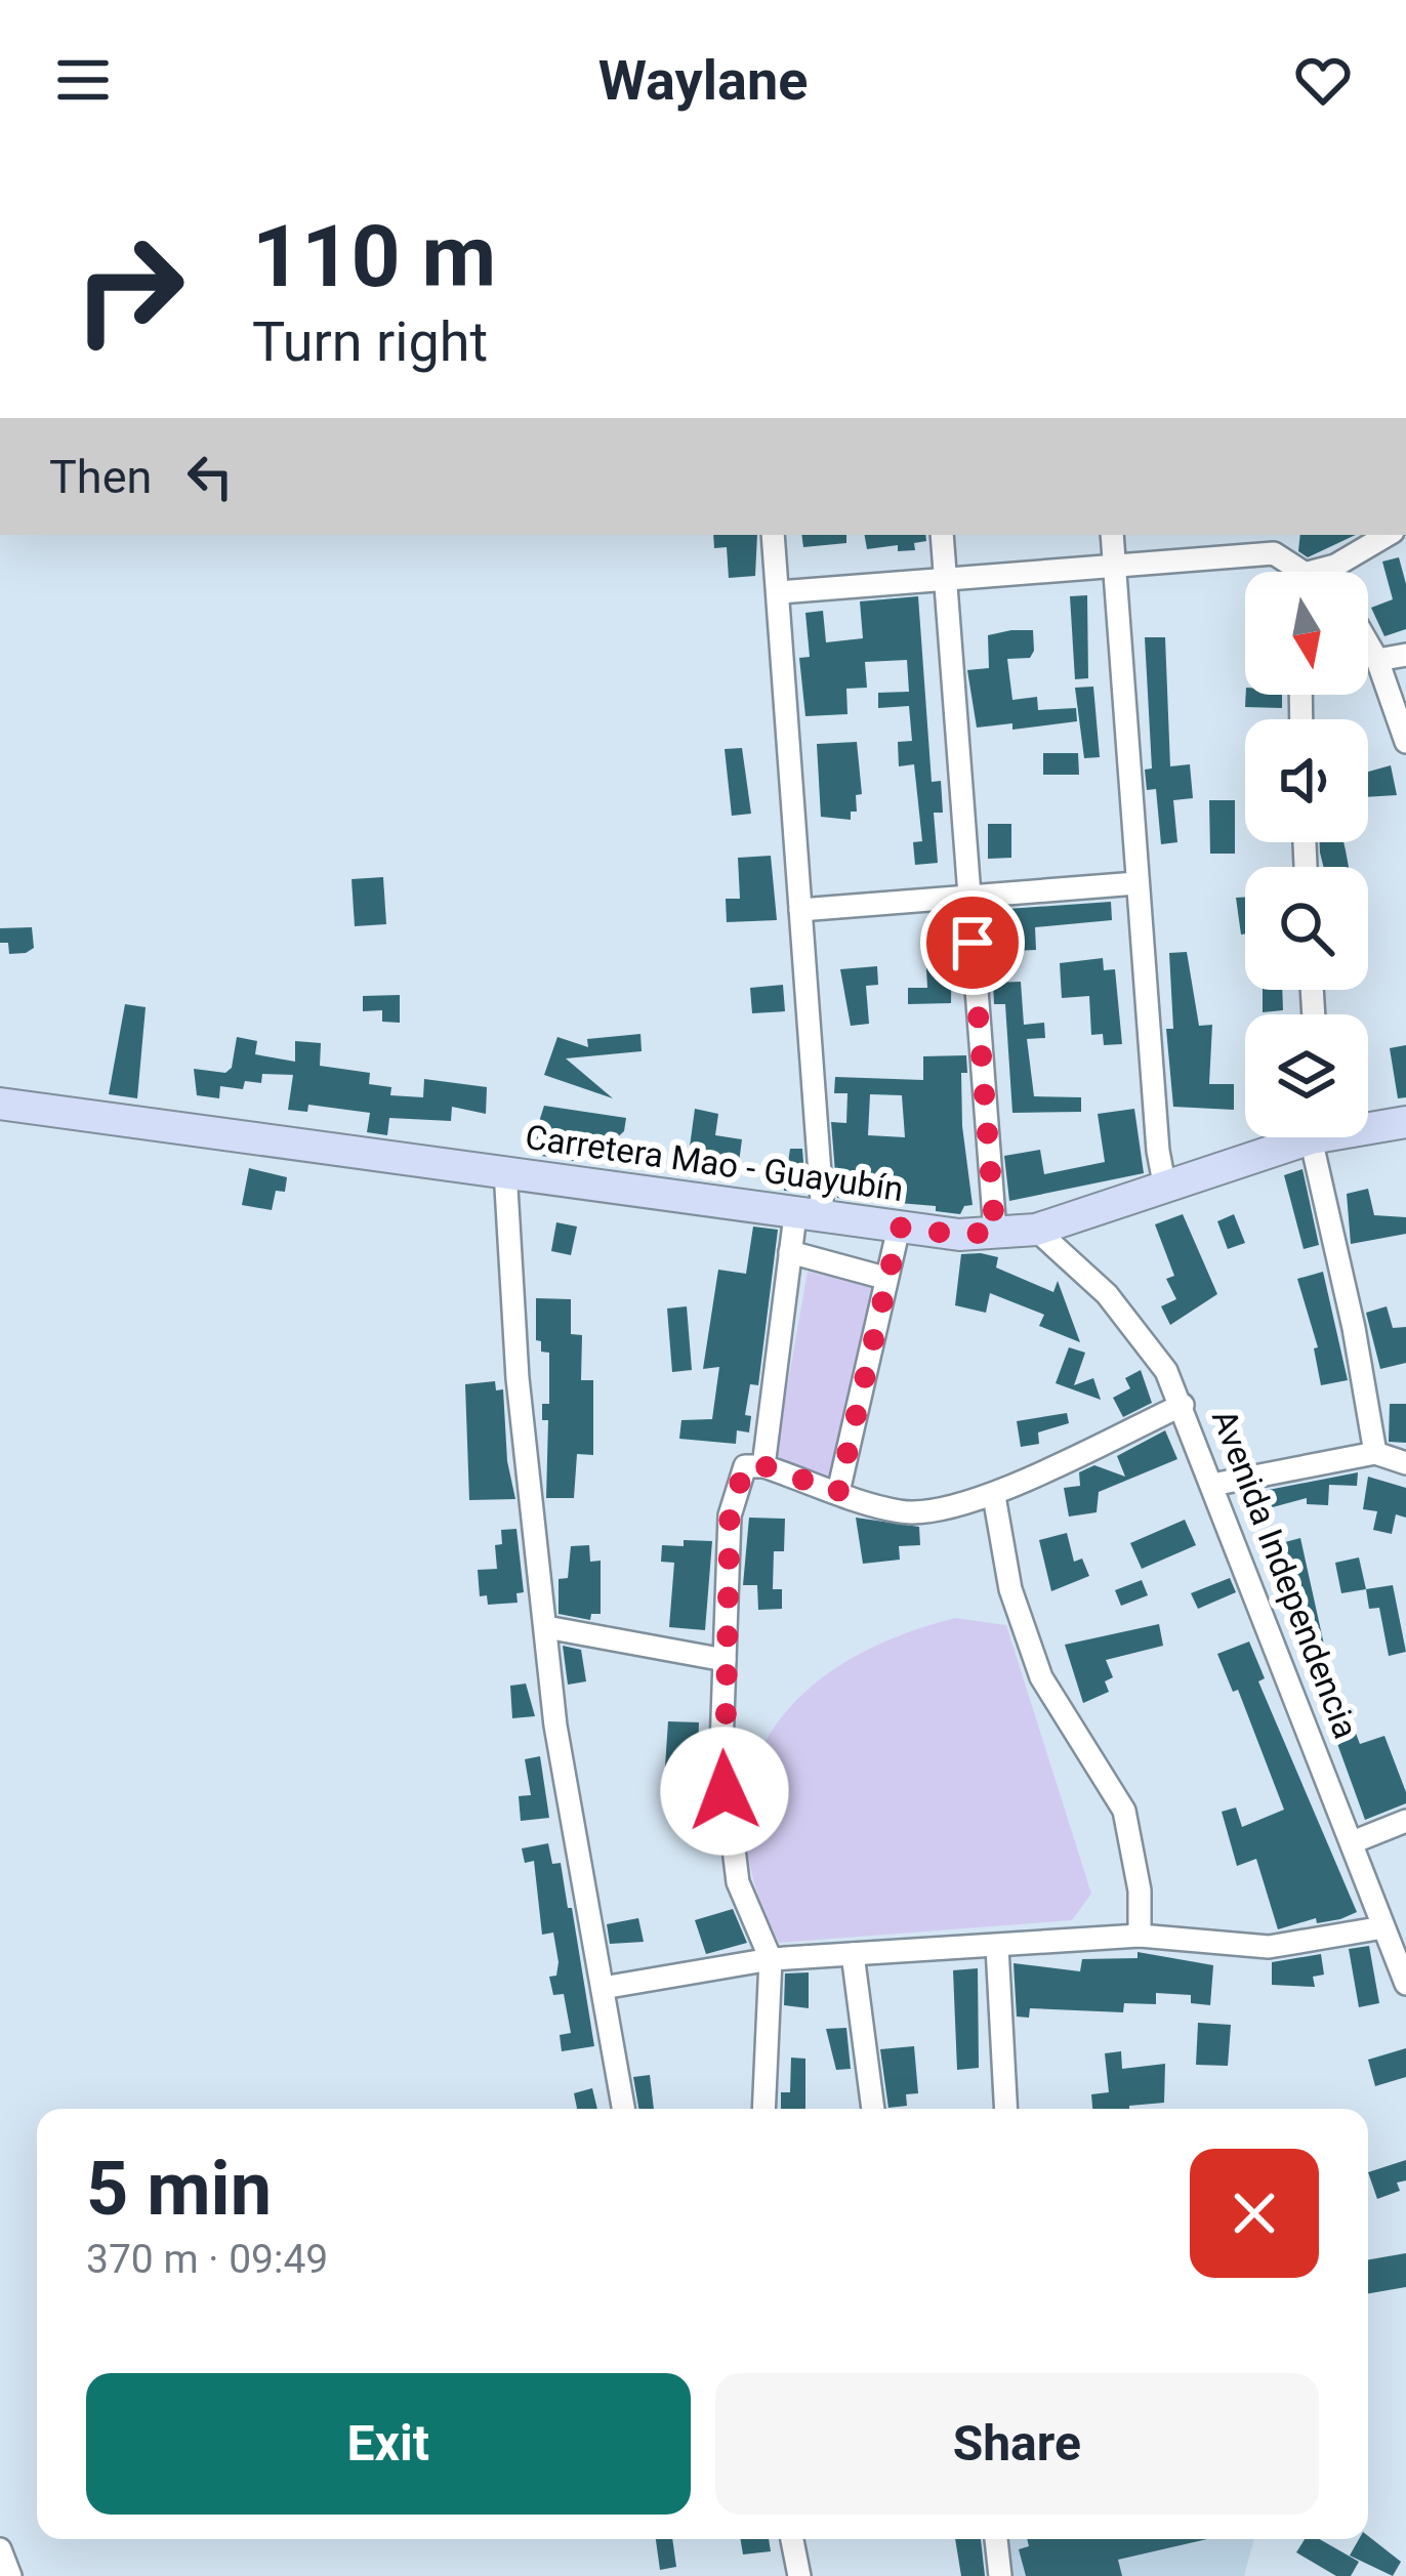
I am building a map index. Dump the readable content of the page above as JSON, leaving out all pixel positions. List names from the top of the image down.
{
  "streets": {
    "main road": ["Carretera Mao - Guayubín"],
    "street": ["Avenida Independencia"]
  },
  "crossings": [
    ["Carretera Mao - Guayubín", "Avenida Independencia"]
  ],
  "north": "bottom",
  "page": {
    "header": "Waylane",
    "turn": ["110 m", "Turn right"],
    "then": "Then",
    "heading": ["5 min", "370 m · 09:49"],
    "buttons": ["Exit", "Share"]
  }
}
